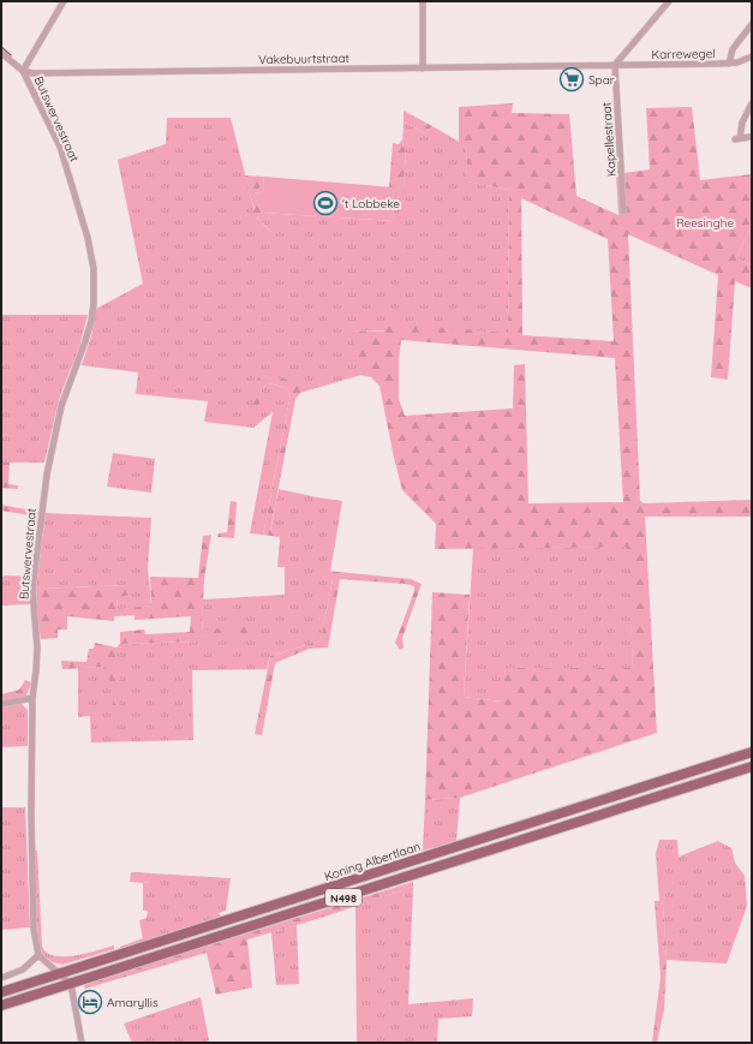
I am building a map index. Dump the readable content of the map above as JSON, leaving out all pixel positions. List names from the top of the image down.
{
  "streets": {
    "main road": ["Koning Albertlaan", "N498"],
    "street": [
      "Karrewegel",
      "Vakebuurtstraat",
      "Butswervestraat",
      "Kapellestraat"
    ]
  },
  "crossings": [
    ["Karrewegel", "Vakebuurtstraat"],
    ["Karrewegel", "Kapellestraat"],
    ["Vakebuurtstraat", "Butswervestraat"],
    ["Vakebuurtstraat", "Kapellestraat"]
  ],
  "parks": ["Reesinghe"],
  "places": {
    "supermarket": ["Spar"],
    "sports": ["'t Lobbeke"],
    "hotel": ["Amaryllis"]
  }
}
